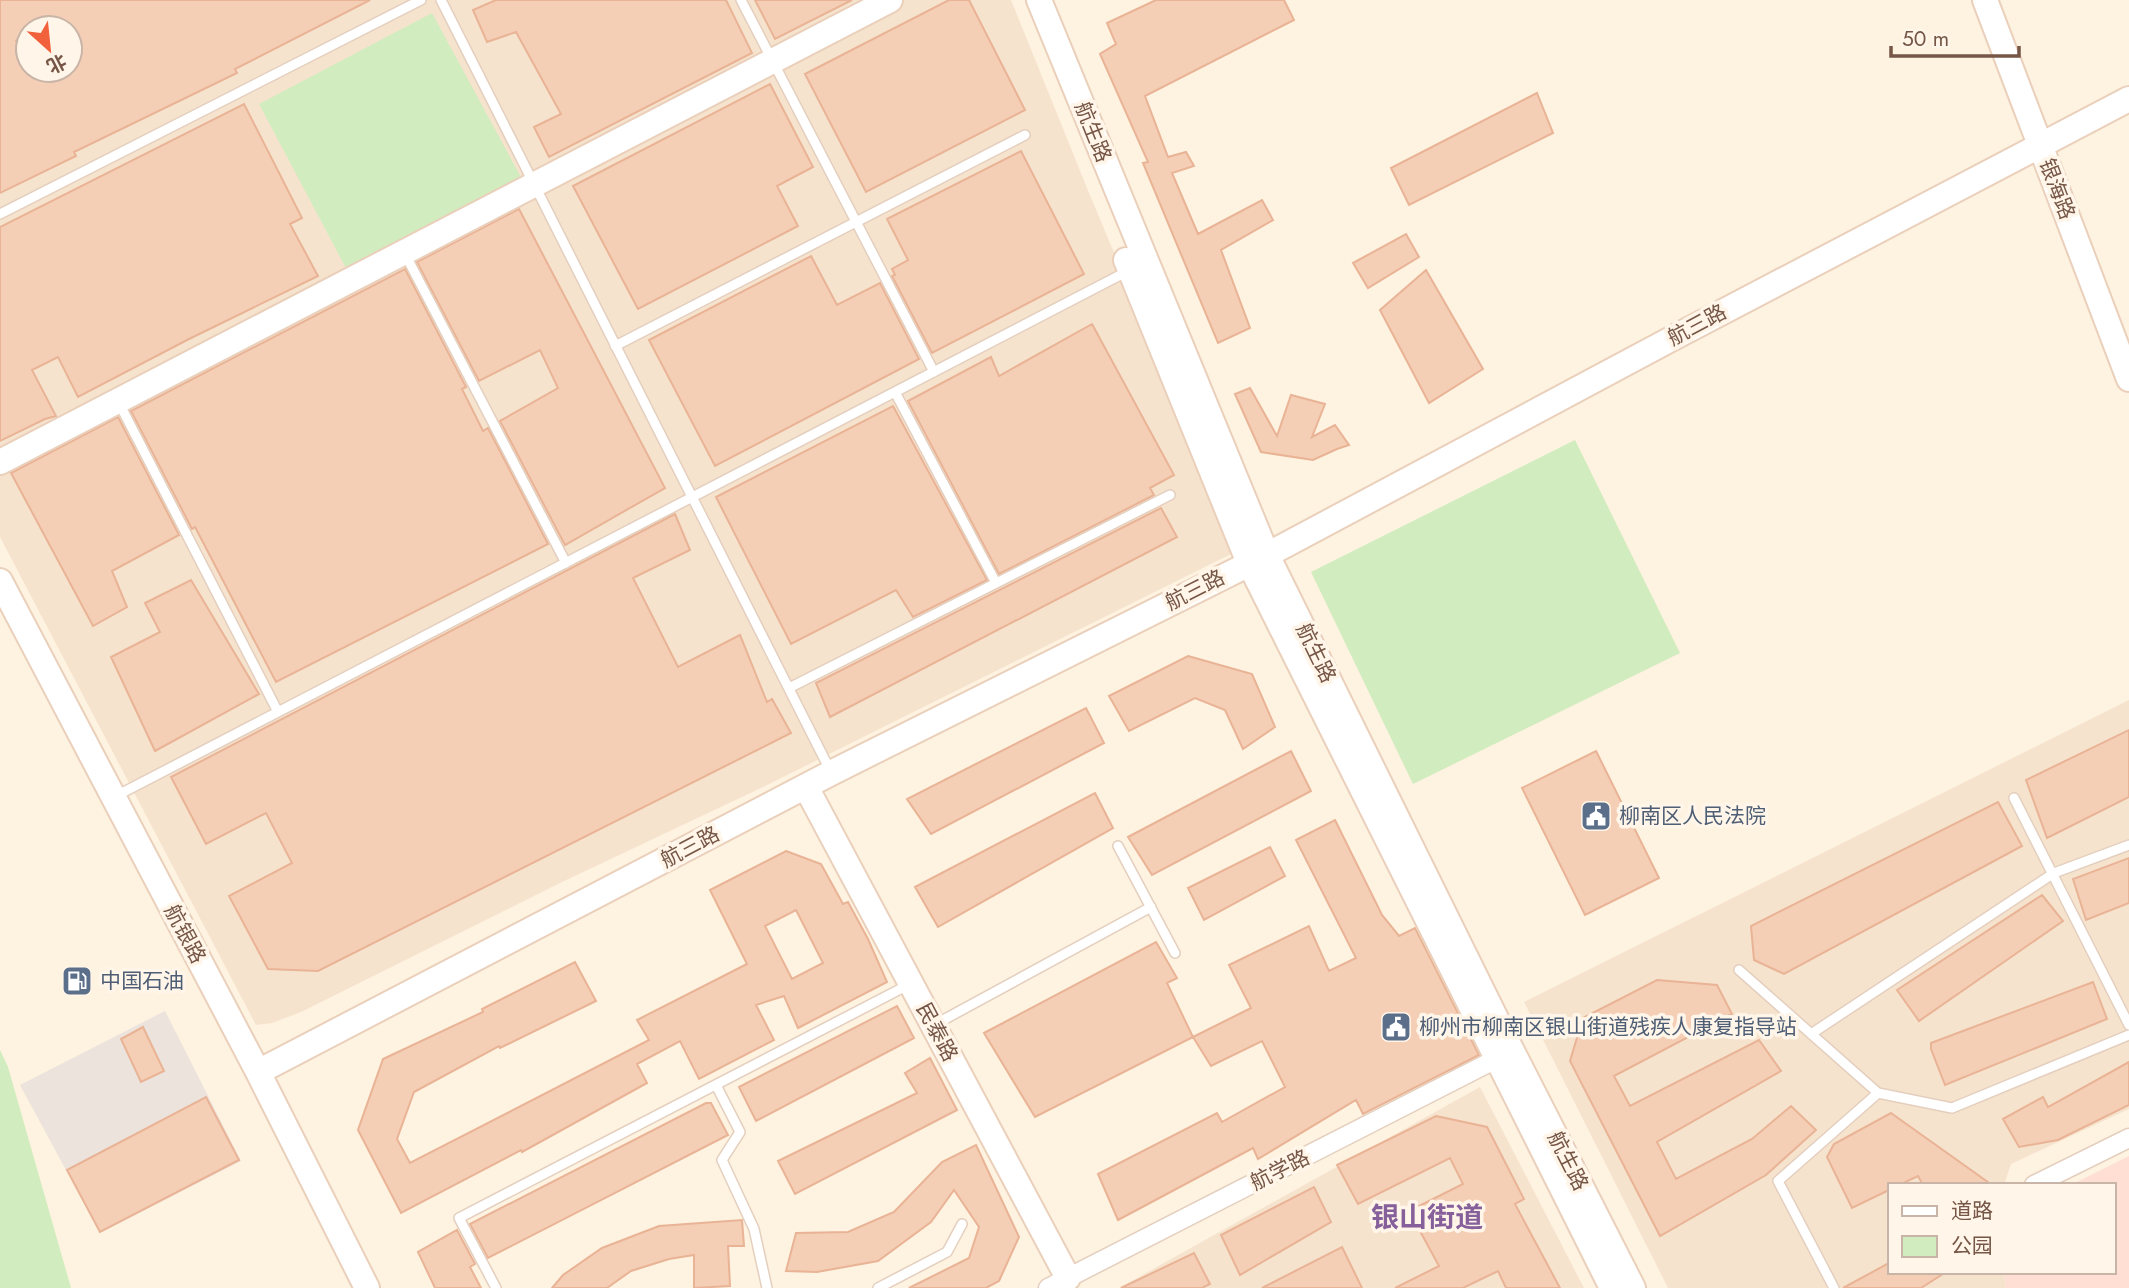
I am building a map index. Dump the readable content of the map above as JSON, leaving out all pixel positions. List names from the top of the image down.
{
  "streets": {
    "street": [
      "航生路",
      "银海路",
      "航三路",
      "航银路",
      "民泰路",
      "航学路"
    ]
  },
  "crossings": [
    ["航生路", "航学路"],
    ["银海路", "航三路"],
    ["航三路", "航银路"],
    ["航三路", "民泰路"],
    ["民泰路", "航学路"]
  ],
  "districts": ["银山街道"],
  "places": {
    "public building": ["柳南区人民法院", "柳州市柳南区银山街道残疾人康复指导站"],
    "fuel station": ["中国石油"]
  },
  "legend": ["道路", "公园"],
  "scale_bar": "50 m",
  "north": "bottom right"
}
